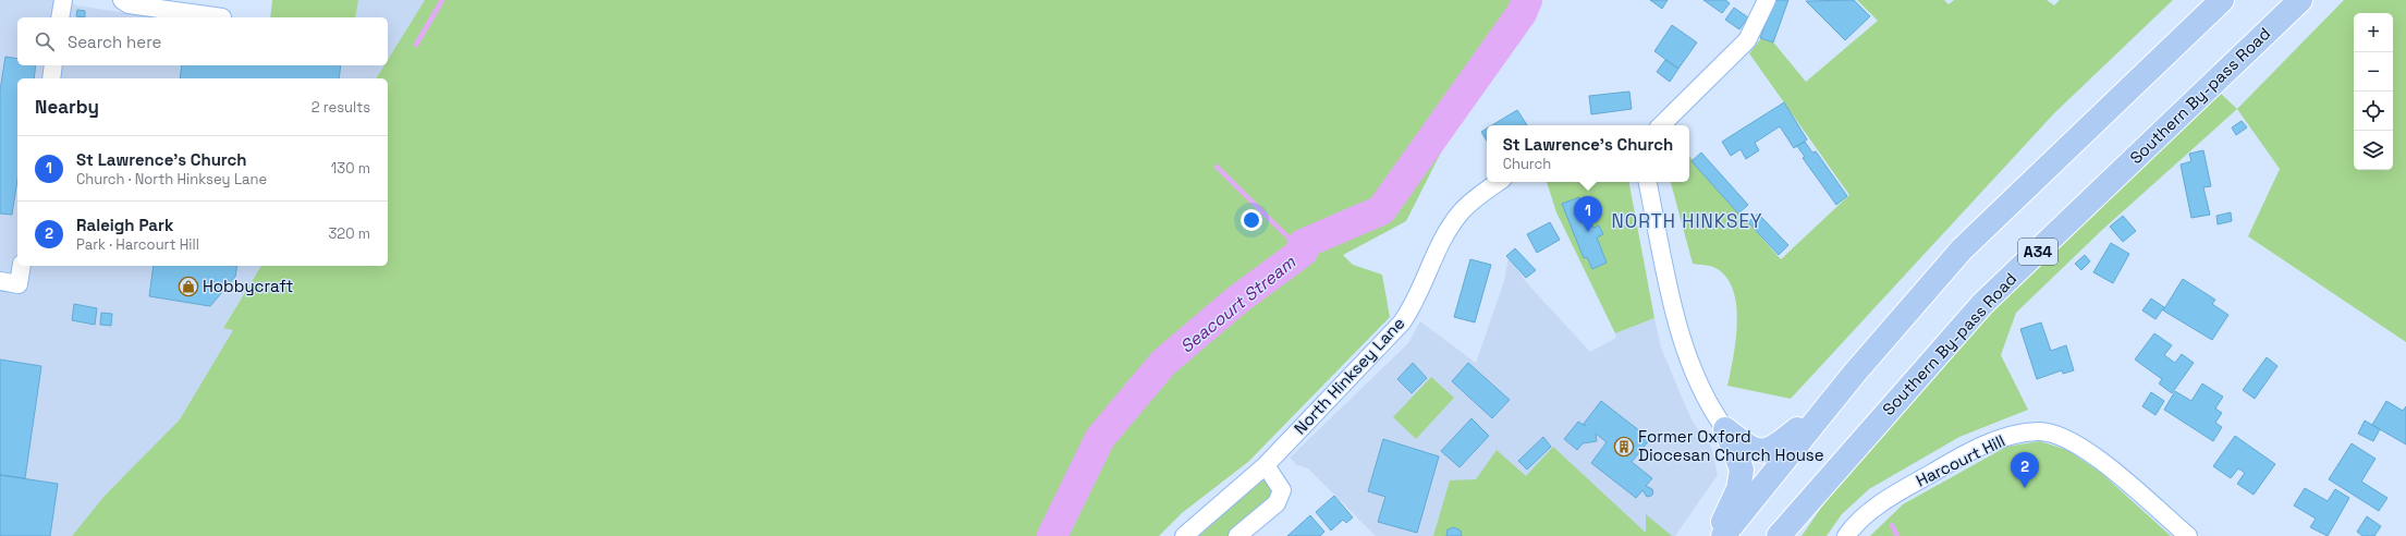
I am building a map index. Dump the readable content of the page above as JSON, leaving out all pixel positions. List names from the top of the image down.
{
  "streets": {
    "highway": ["Southern By-pass Road", "A34"],
    "street": ["North Hinksey Lane", "Harcourt Hill"]
  },
  "districts": ["NORTH HINKSEY"],
  "water": ["Seacourt Stream"],
  "places": {
    "shop": ["Hobbycraft"],
    "building": ["Former Oxford Diocesan Church House"]
  },
  "page": {
    "map_buttons": ["+", "−"],
    "search": "Search here",
    "heading": ["Nearby", "2 results"],
    "popup": ["St Lawrence's Church", "Church"],
    "list": [
      {
        "mark": "1",
        "name": "St Lawrence's Church",
        "note": "Church · North Hinksey Lane",
        "value": "130 m"
      },
      {
        "mark": "2",
        "name": "Raleigh Park",
        "note": "Park · Harcourt Hill",
        "value": "320 m"
      }
    ],
    "pins": ["1", "2"]
  }
}
